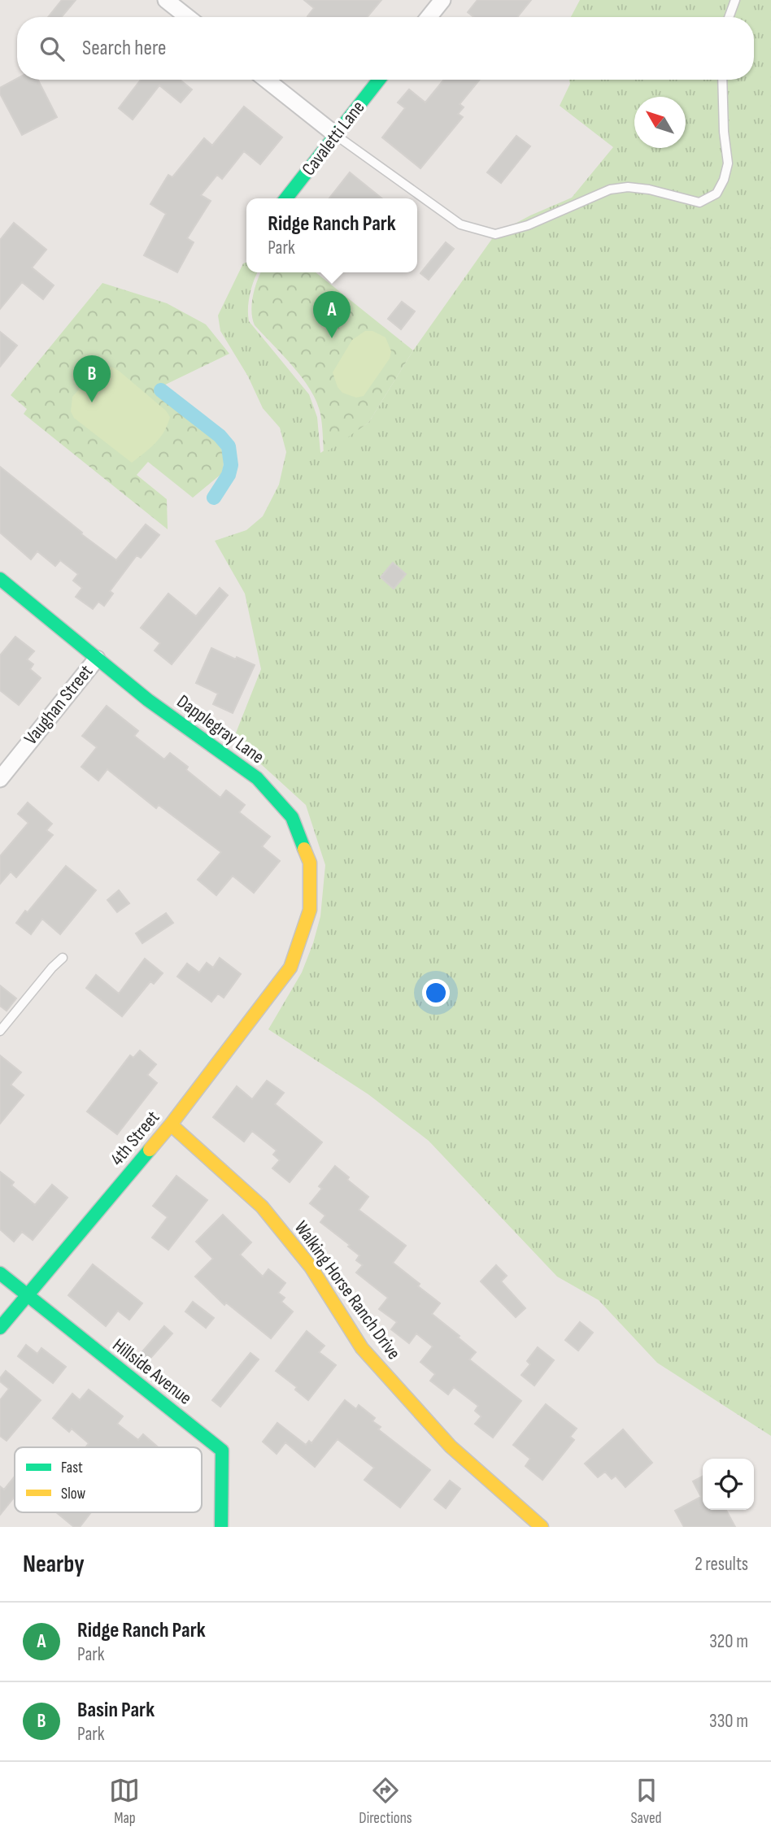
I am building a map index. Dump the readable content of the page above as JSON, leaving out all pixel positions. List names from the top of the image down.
{
  "streets": {
    "street": [
      "Cavaletti Lane",
      "Vaughan Street",
      "Dapplegray Lane",
      "4th Street",
      "Walking Horse Ranch Drive",
      "Hillside Avenue"
    ]
  },
  "crossings": [
    ["Vaughan Street", "Dapplegray Lane"],
    ["Dapplegray Lane", "4th Street"],
    ["4th Street", "Walking Horse Ranch Drive"],
    ["4th Street", "Hillside Avenue"]
  ],
  "legend": ["Fast", "Slow"],
  "north": "top left",
  "page": {
    "search": "Search here",
    "popup": ["Ridge Ranch Park", "Park"],
    "pins": ["A", "B"],
    "heading": ["Nearby", "2 results"],
    "list": [
      {
        "mark": "A",
        "name": "Ridge Ranch Park",
        "note": "Park",
        "value": "320 m"
      },
      {
        "mark": "B",
        "name": "Basin Park",
        "note": "Park",
        "value": "330 m"
      }
    ],
    "nav": ["Map", "Directions", "Saved"]
  }
}
